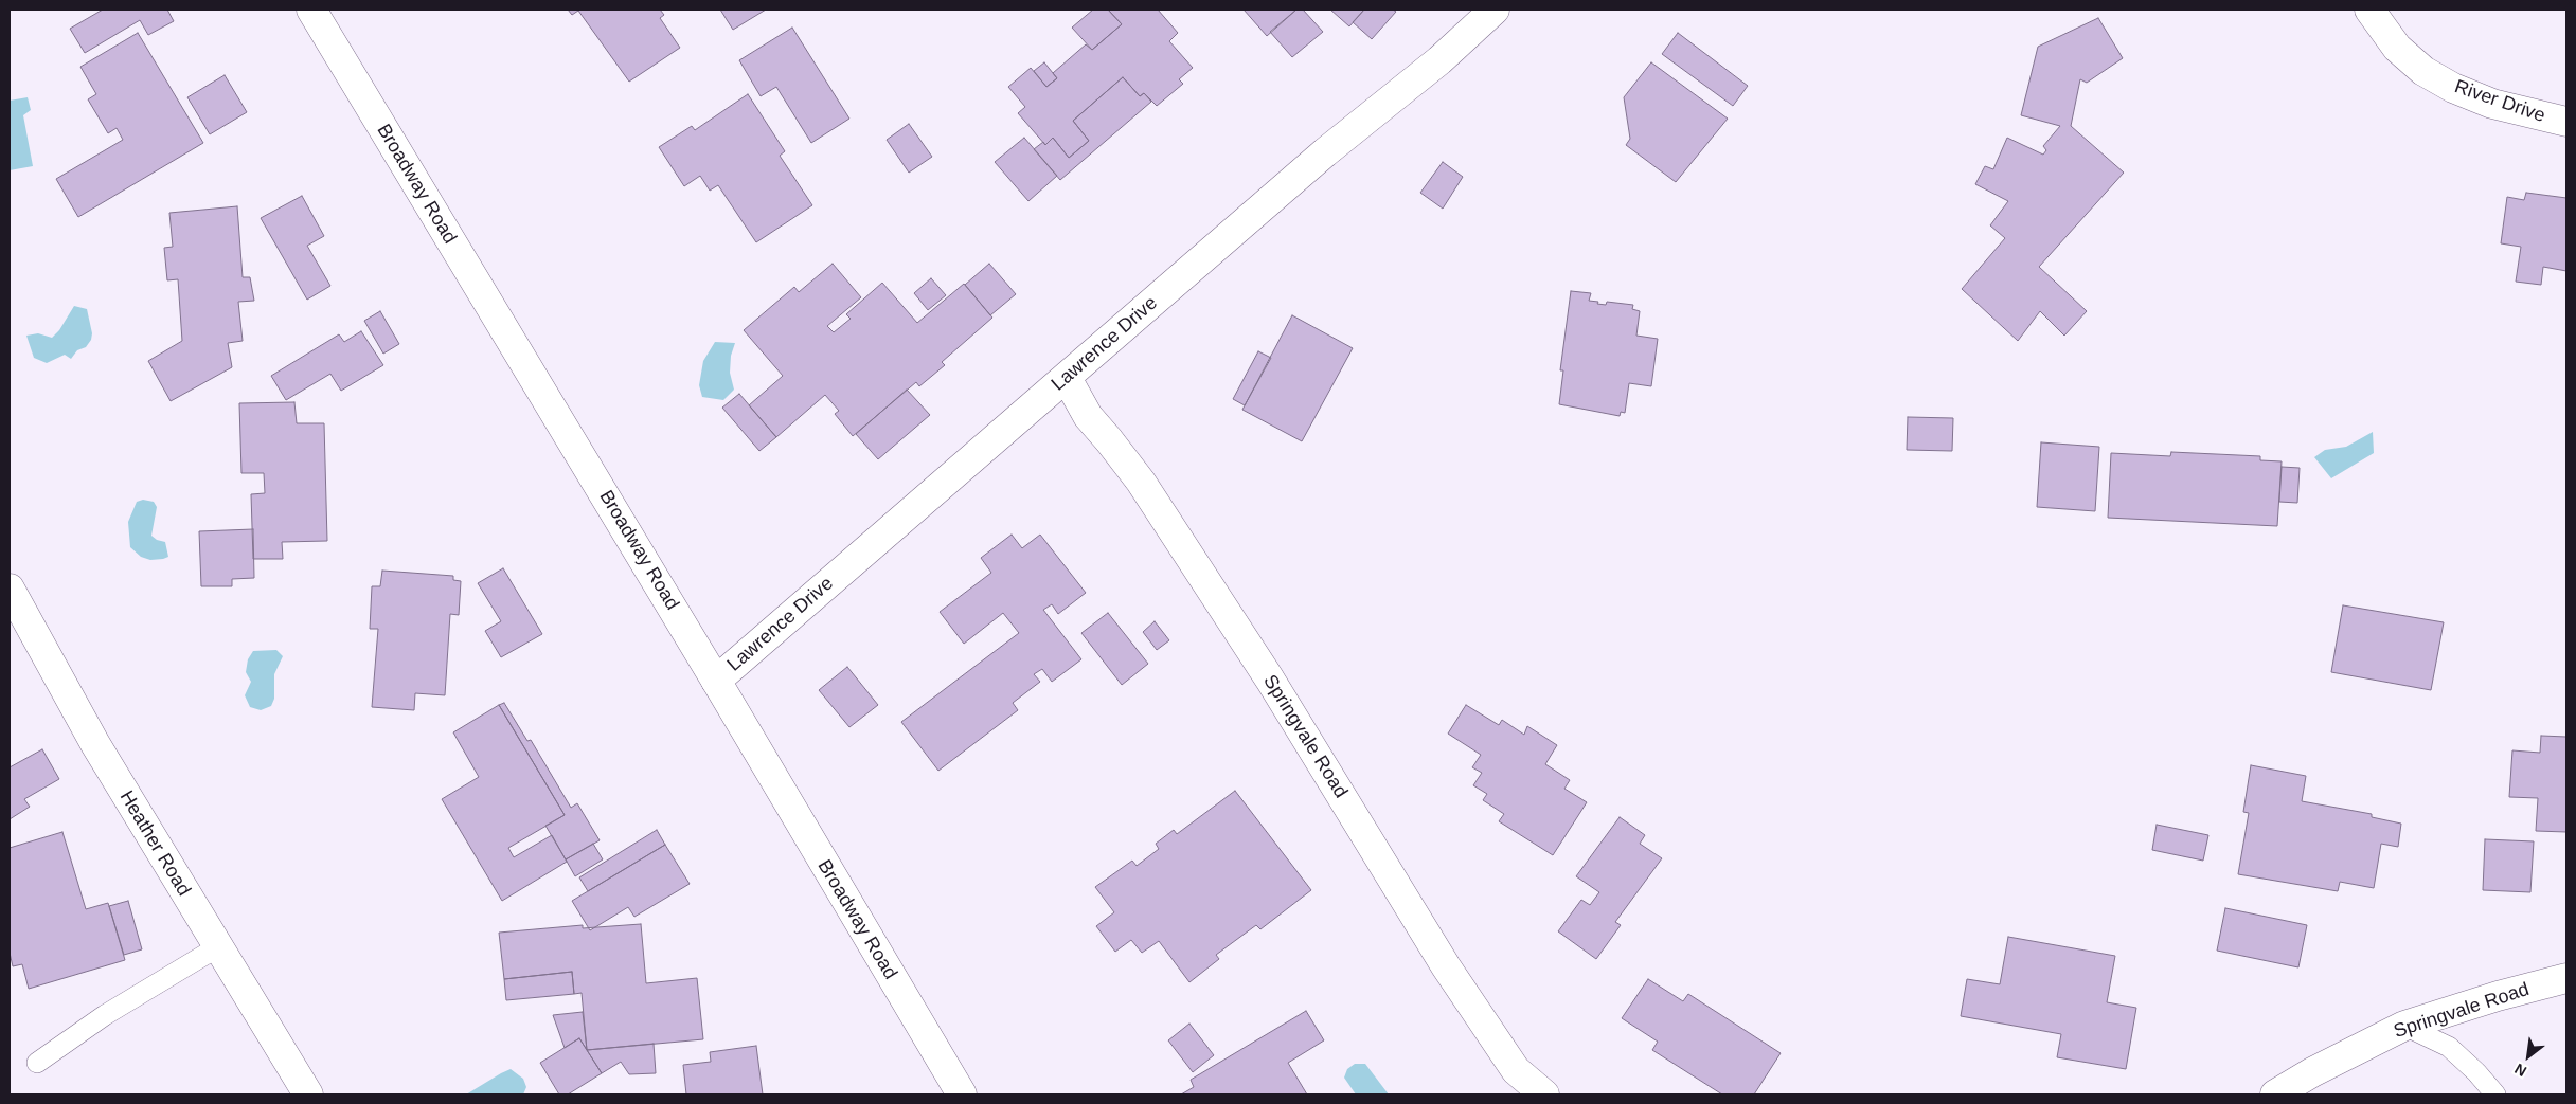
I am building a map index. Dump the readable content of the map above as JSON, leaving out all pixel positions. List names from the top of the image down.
{
  "streets": {
    "street": [
      "River Drive",
      "Broadway Road",
      "Lawrence Drive",
      "Springvale Road",
      "Heather Road"
    ]
  },
  "crossings": [
    ["Broadway Road", "Lawrence Drive"],
    ["Lawrence Drive", "Springvale Road"]
  ],
  "north": "bottom left"
}
